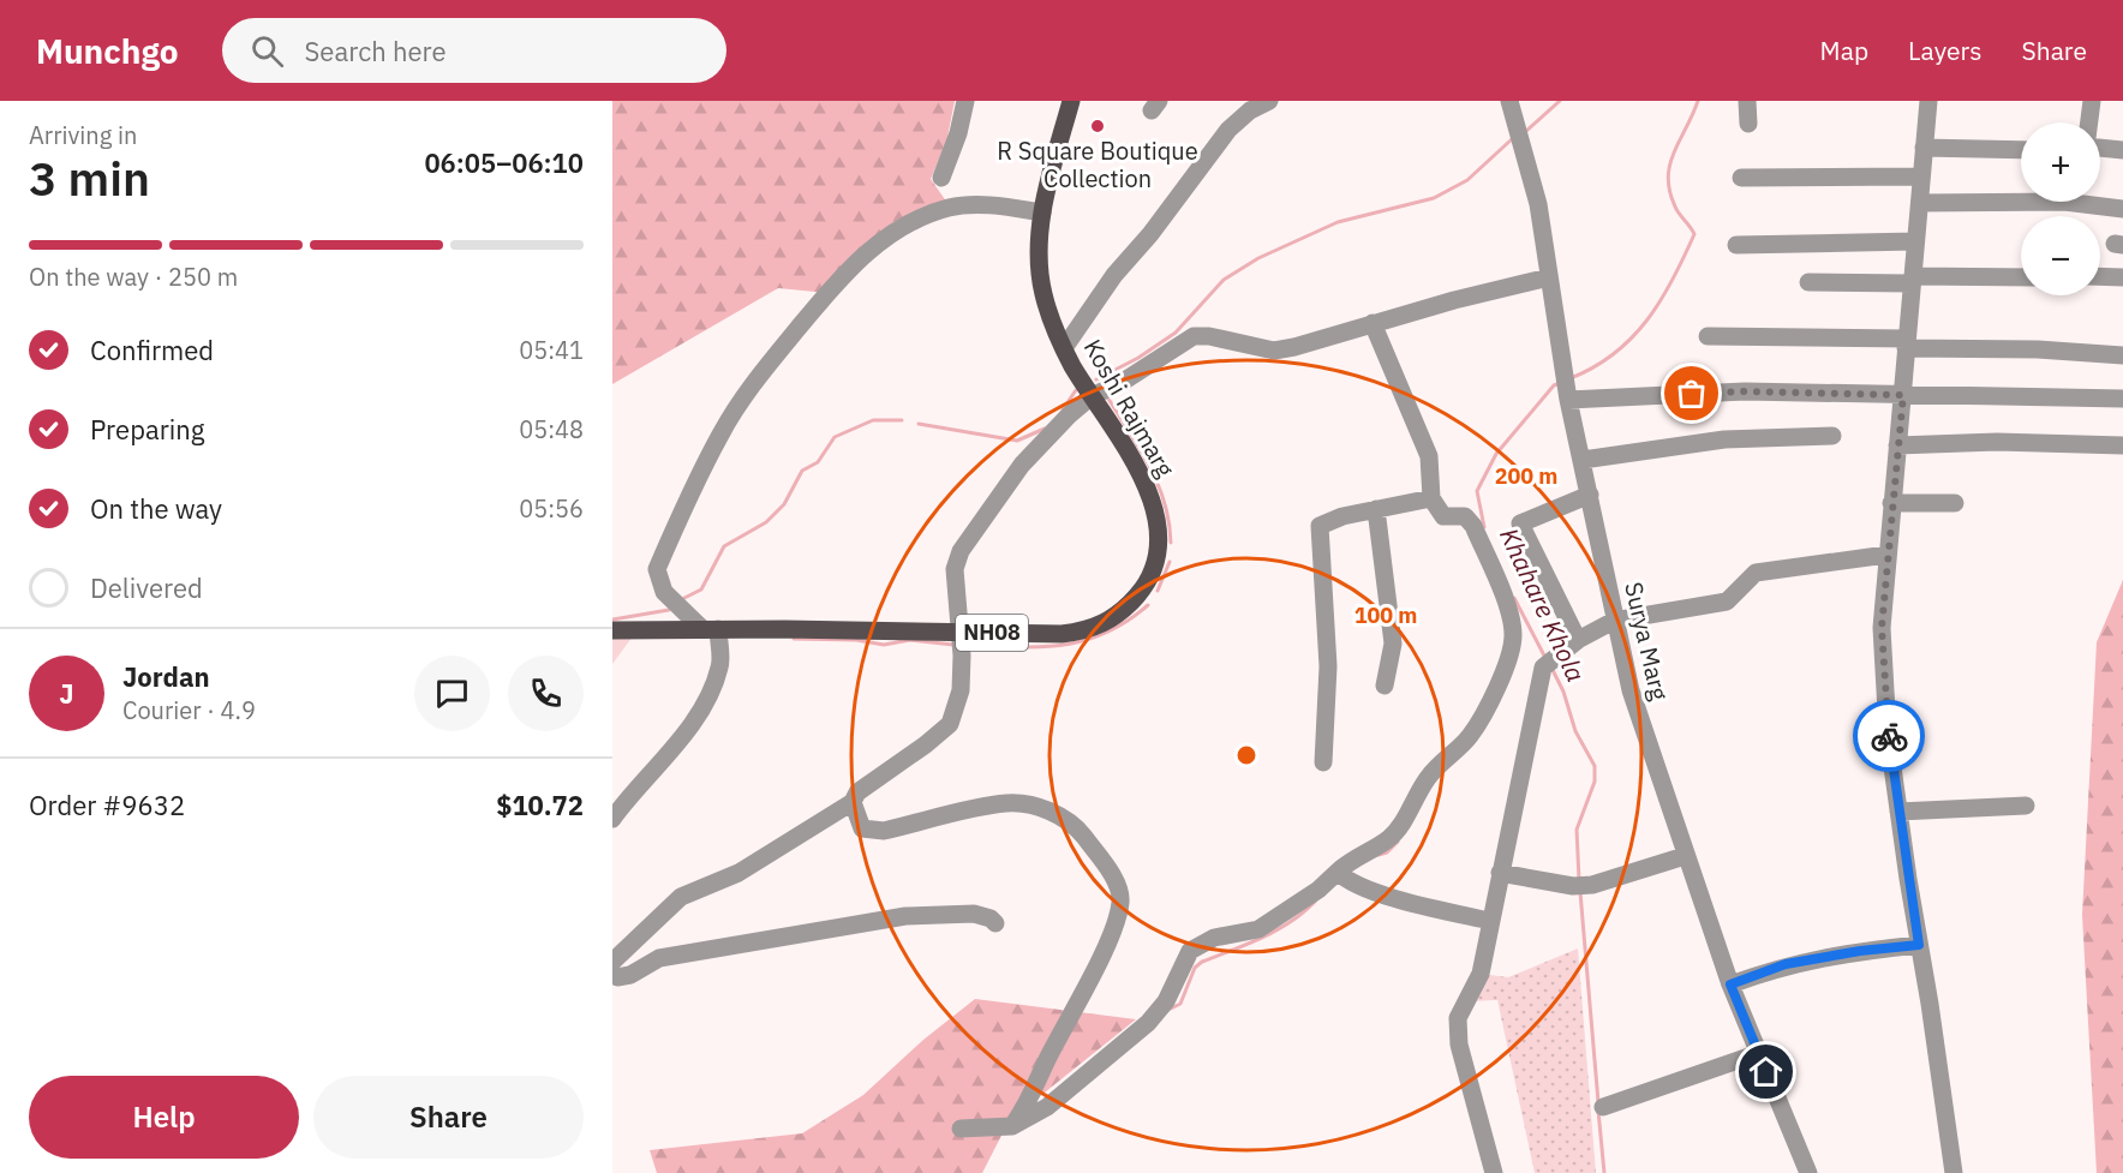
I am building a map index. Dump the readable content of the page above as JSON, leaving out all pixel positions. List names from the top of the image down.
{
  "streets": {
    "main road": ["Koshi Rajmarg", "NH08"],
    "street": ["Surya Marg"]
  },
  "water": ["Khahare Khola"],
  "places": ["R Square Boutique Collection"],
  "page": {
    "header": "Munchgo",
    "search": "Search here",
    "nav": ["Map", "Layers", "Share"],
    "heading": ["3 min", "Arriving in", "06:05–06:10"],
    "panel": [
      "Jordan",
      "Courier · 4.9",
      "Order #9632",
      "$10.72"
    ],
    "map_buttons": ["+", "−"],
    "bar": "On the way · 250 m",
    "list": [
      ["Confirmed", "05:41"],
      ["Preparing", "05:48"],
      ["On the way", "05:56"],
      "Delivered"
    ],
    "round": "J",
    "buttons": ["Help", "Share"]
  },
  "rings": ["200 m", "100 m"]
}
